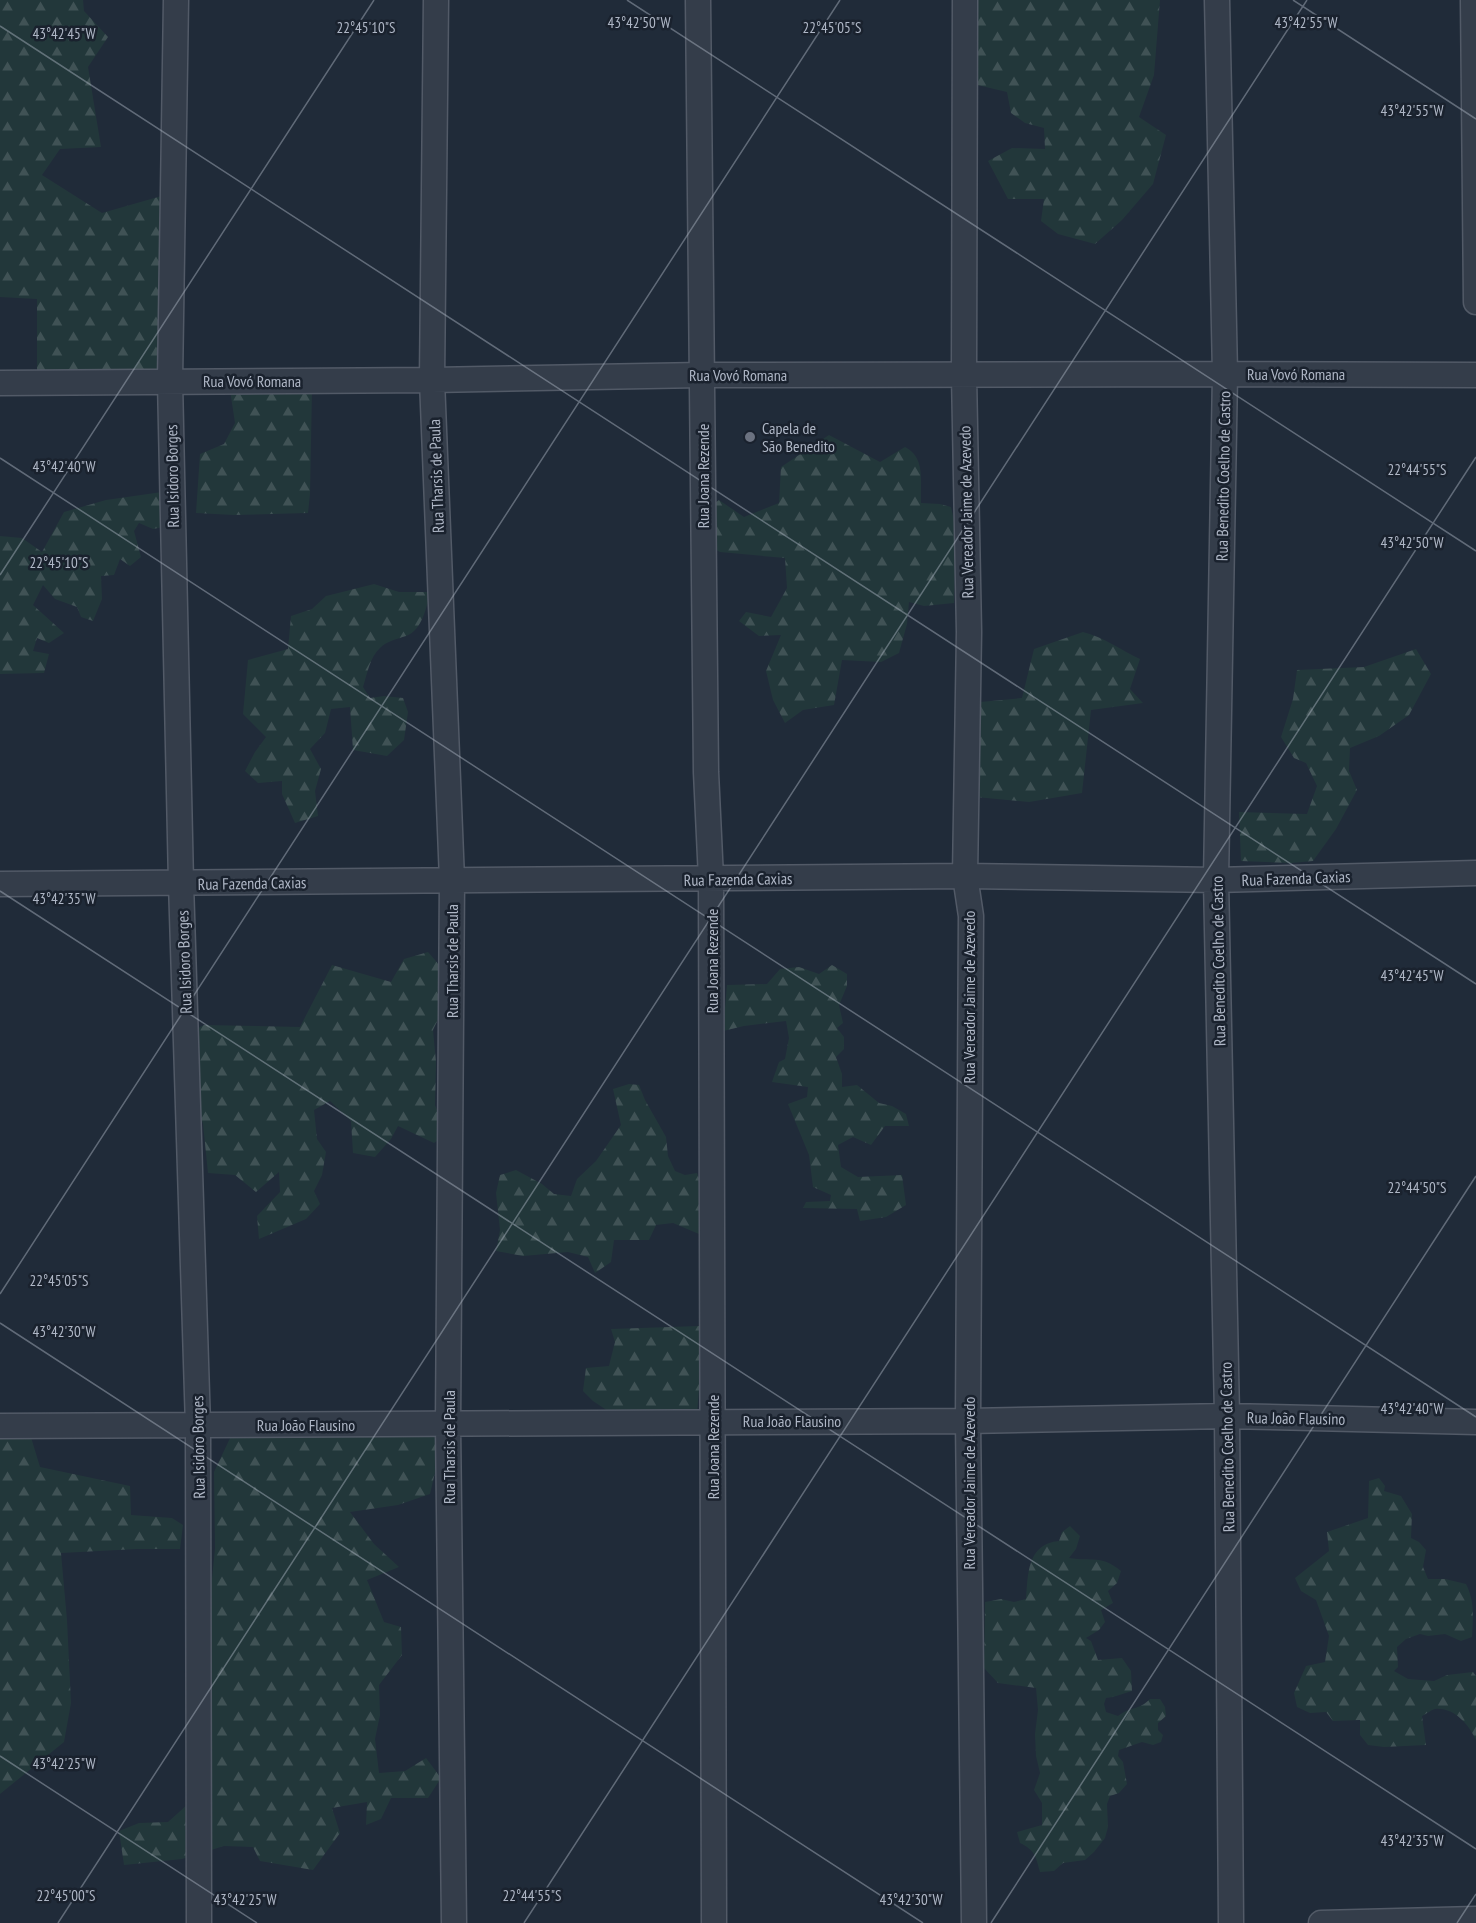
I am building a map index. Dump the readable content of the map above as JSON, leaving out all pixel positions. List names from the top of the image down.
{
  "streets": {
    "street": [
      "Rua Vovó Romana",
      "Rua Isidoro Borges",
      "Rua Tharsis de Paula",
      "Rua Joana Rezende",
      "Rua Benedito Coelho de Castro",
      "Rua Vereador Jaime de Azevedo",
      "Rua Fazenda Caxias",
      "Rua João Flausino"
    ]
  },
  "crossings": [
    ["Rua Vovó Romana", "Rua Isidoro Borges"],
    ["Rua Vovó Romana", "Rua Tharsis de Paula"],
    ["Rua Vovó Romana", "Rua Joana Rezende"],
    ["Rua Vovó Romana", "Rua Benedito Coelho de Castro"],
    ["Rua Vovó Romana", "Rua Vereador Jaime de Azevedo"],
    ["Rua Isidoro Borges", "Rua Fazenda Caxias"],
    ["Rua Isidoro Borges", "Rua João Flausino"],
    ["Rua Tharsis de Paula", "Rua Fazenda Caxias"],
    ["Rua Tharsis de Paula", "Rua João Flausino"],
    ["Rua Joana Rezende", "Rua Fazenda Caxias"],
    ["Rua Joana Rezende", "Rua João Flausino"],
    ["Rua Benedito Coelho de Castro", "Rua Fazenda Caxias"],
    ["Rua Benedito Coelho de Castro", "Rua João Flausino"],
    ["Rua Vereador Jaime de Azevedo", "Rua Fazenda Caxias"],
    ["Rua Vereador Jaime de Azevedo", "Rua João Flausino"]
  ],
  "places": ["Capela de São Benedito"],
  "coordinates": [
    "43°42'50\"W",
    "43°42'55\"W",
    "22°45'10\"S",
    "22°45'05\"S",
    "43°42'45\"W",
    "43°42'40\"W",
    "22°44'55\"S",
    "43°42'35\"W",
    "22°44'50\"S",
    "43°42'30\"W",
    "43°42'25\"W",
    "22°45'00\"S"
  ]
}
